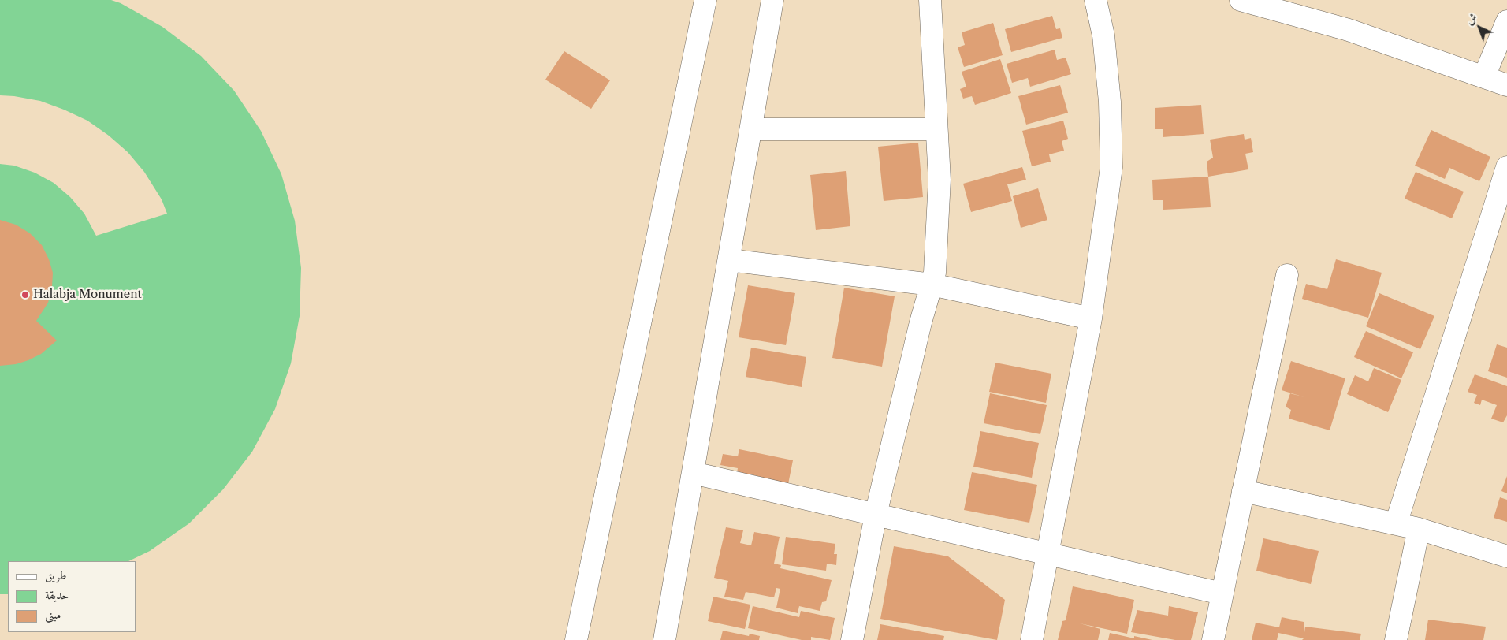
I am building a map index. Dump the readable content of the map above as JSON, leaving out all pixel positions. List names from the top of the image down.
{
  "places": ["Halabja Monument"],
  "legend": ["طريق", "حديقة", "مبنى"],
  "north": "top left"
}
